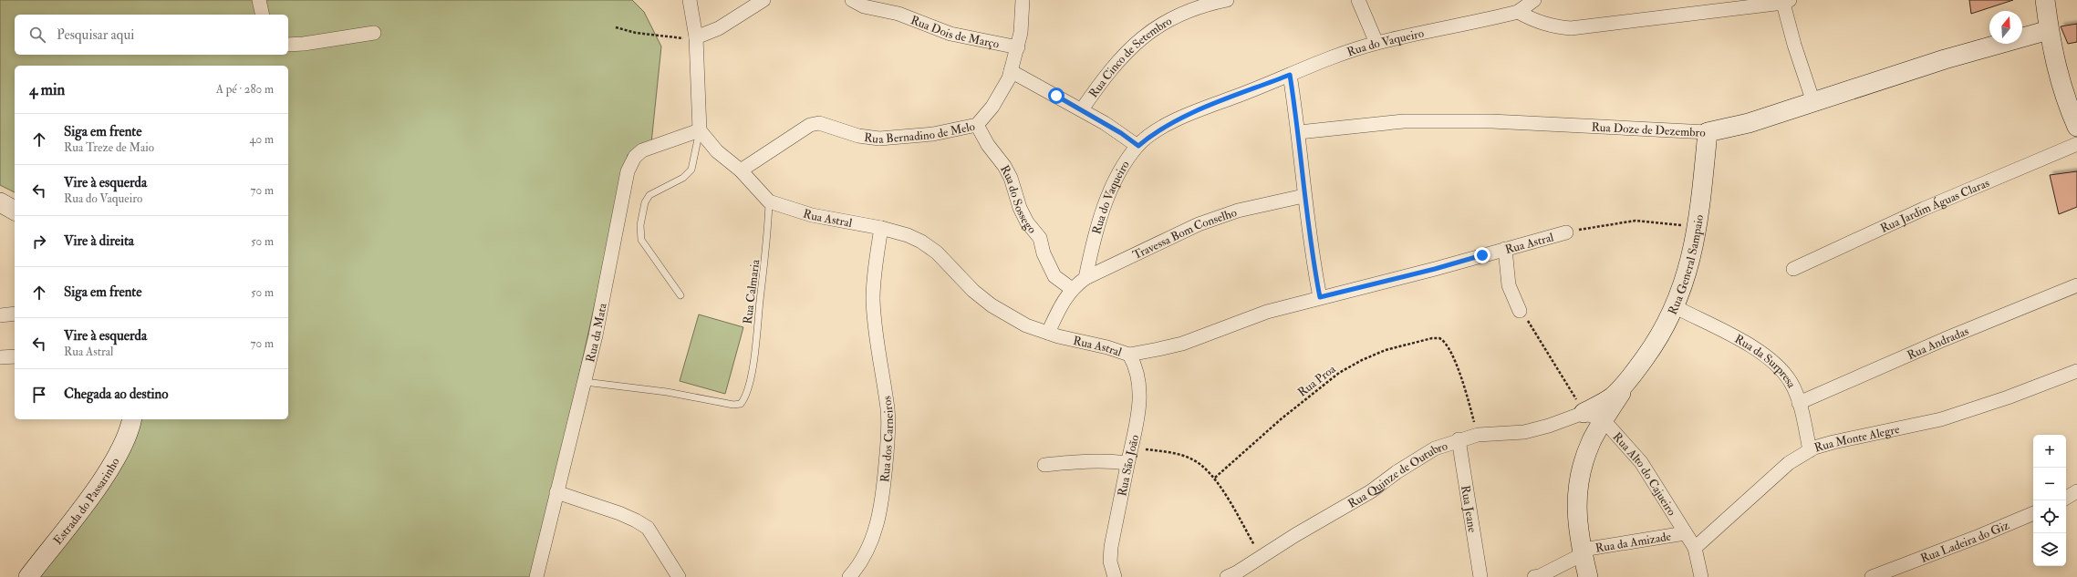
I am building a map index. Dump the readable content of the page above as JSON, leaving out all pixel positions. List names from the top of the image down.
{
  "streets": {
    "street": [
      "Rua Dois de Março",
      "Rua do Vaqueiro",
      "Rua Cinco de Setembro",
      "Rua Bernadino de Melo",
      "Rua Doze de Dezembro",
      "Rua do Sossego",
      "Rua Jardim Águas Claras",
      "Rua Astral",
      "Travessa Bom Conselho",
      "Rua General Sampaio",
      "Rua da Mata",
      "Rua Andradas",
      "Rua da Surpresa",
      "Rua dos Carneiros",
      "Rua Monte Alegre",
      "Rua São João",
      "Rua Quinze de Outubro",
      "Rua Alto do Cajueiro",
      "Estrada do Passarinho",
      "Rua Jeane",
      "Rua Ladeira do Giz",
      "Rua da Amizade"
    ],
    "lane": ["Rua Calmaria"],
    "path": ["Rua Proa"]
  },
  "crossings": [
    ["Rua Dois de Março", "Rua Bernadino de Melo"],
    ["Rua do Vaqueiro", "Travessa Bom Conselho"],
    ["Rua Bernadino de Melo", "Rua do Sossego"],
    ["Rua Bernadino de Melo", "Rua Astral"],
    ["Rua Doze de Dezembro", "Rua General Sampaio"],
    ["Rua do Sossego", "Travessa Bom Conselho"],
    ["Rua Astral", "Travessa Bom Conselho"],
    ["Rua Astral", "Rua General Sampaio"],
    ["Rua Astral", "Rua Calmaria"],
    ["Rua Astral", "Rua da Mata"],
    ["Rua Astral", "Rua dos Carneiros"],
    ["Rua Astral", "Rua São João"],
    ["Rua General Sampaio", "Rua da Surpresa"],
    ["Rua General Sampaio", "Rua Quinze de Outubro"],
    ["Rua General Sampaio", "Rua Alto do Cajueiro"],
    ["Rua General Sampaio", "Rua da Amizade"],
    ["Rua Calmaria", "Rua da Mata"],
    ["Rua Andradas", "Rua da Surpresa"],
    ["Rua da Surpresa", "Rua Monte Alegre"],
    ["Rua Proa", "Rua Quinze de Outubro"],
    ["Rua Monte Alegre", "Rua Alto do Cajueiro"],
    ["Rua Quinze de Outubro", "Rua Alto do Cajueiro"],
    ["Rua Quinze de Outubro", "Rua Jeane"],
    ["Rua Alto do Cajueiro", "Rua da Amizade"]
  ],
  "north": "top",
  "page": {
    "search": "Pesquisar aqui",
    "heading": ["4 min", "A pé · 280 m"],
    "list": [
      ["Siga em frente", "Rua Treze de Maio", "40 m"],
      ["Vire à esquerda", "Rua do Vaqueiro", "70 m"],
      ["Vire à direita", "50 m"],
      ["Siga em frente", "50 m"],
      ["Vire à esquerda", "Rua Astral", "70 m"],
      "Chegada ao destino"
    ],
    "map_buttons": ["+", "−"]
  }
}
